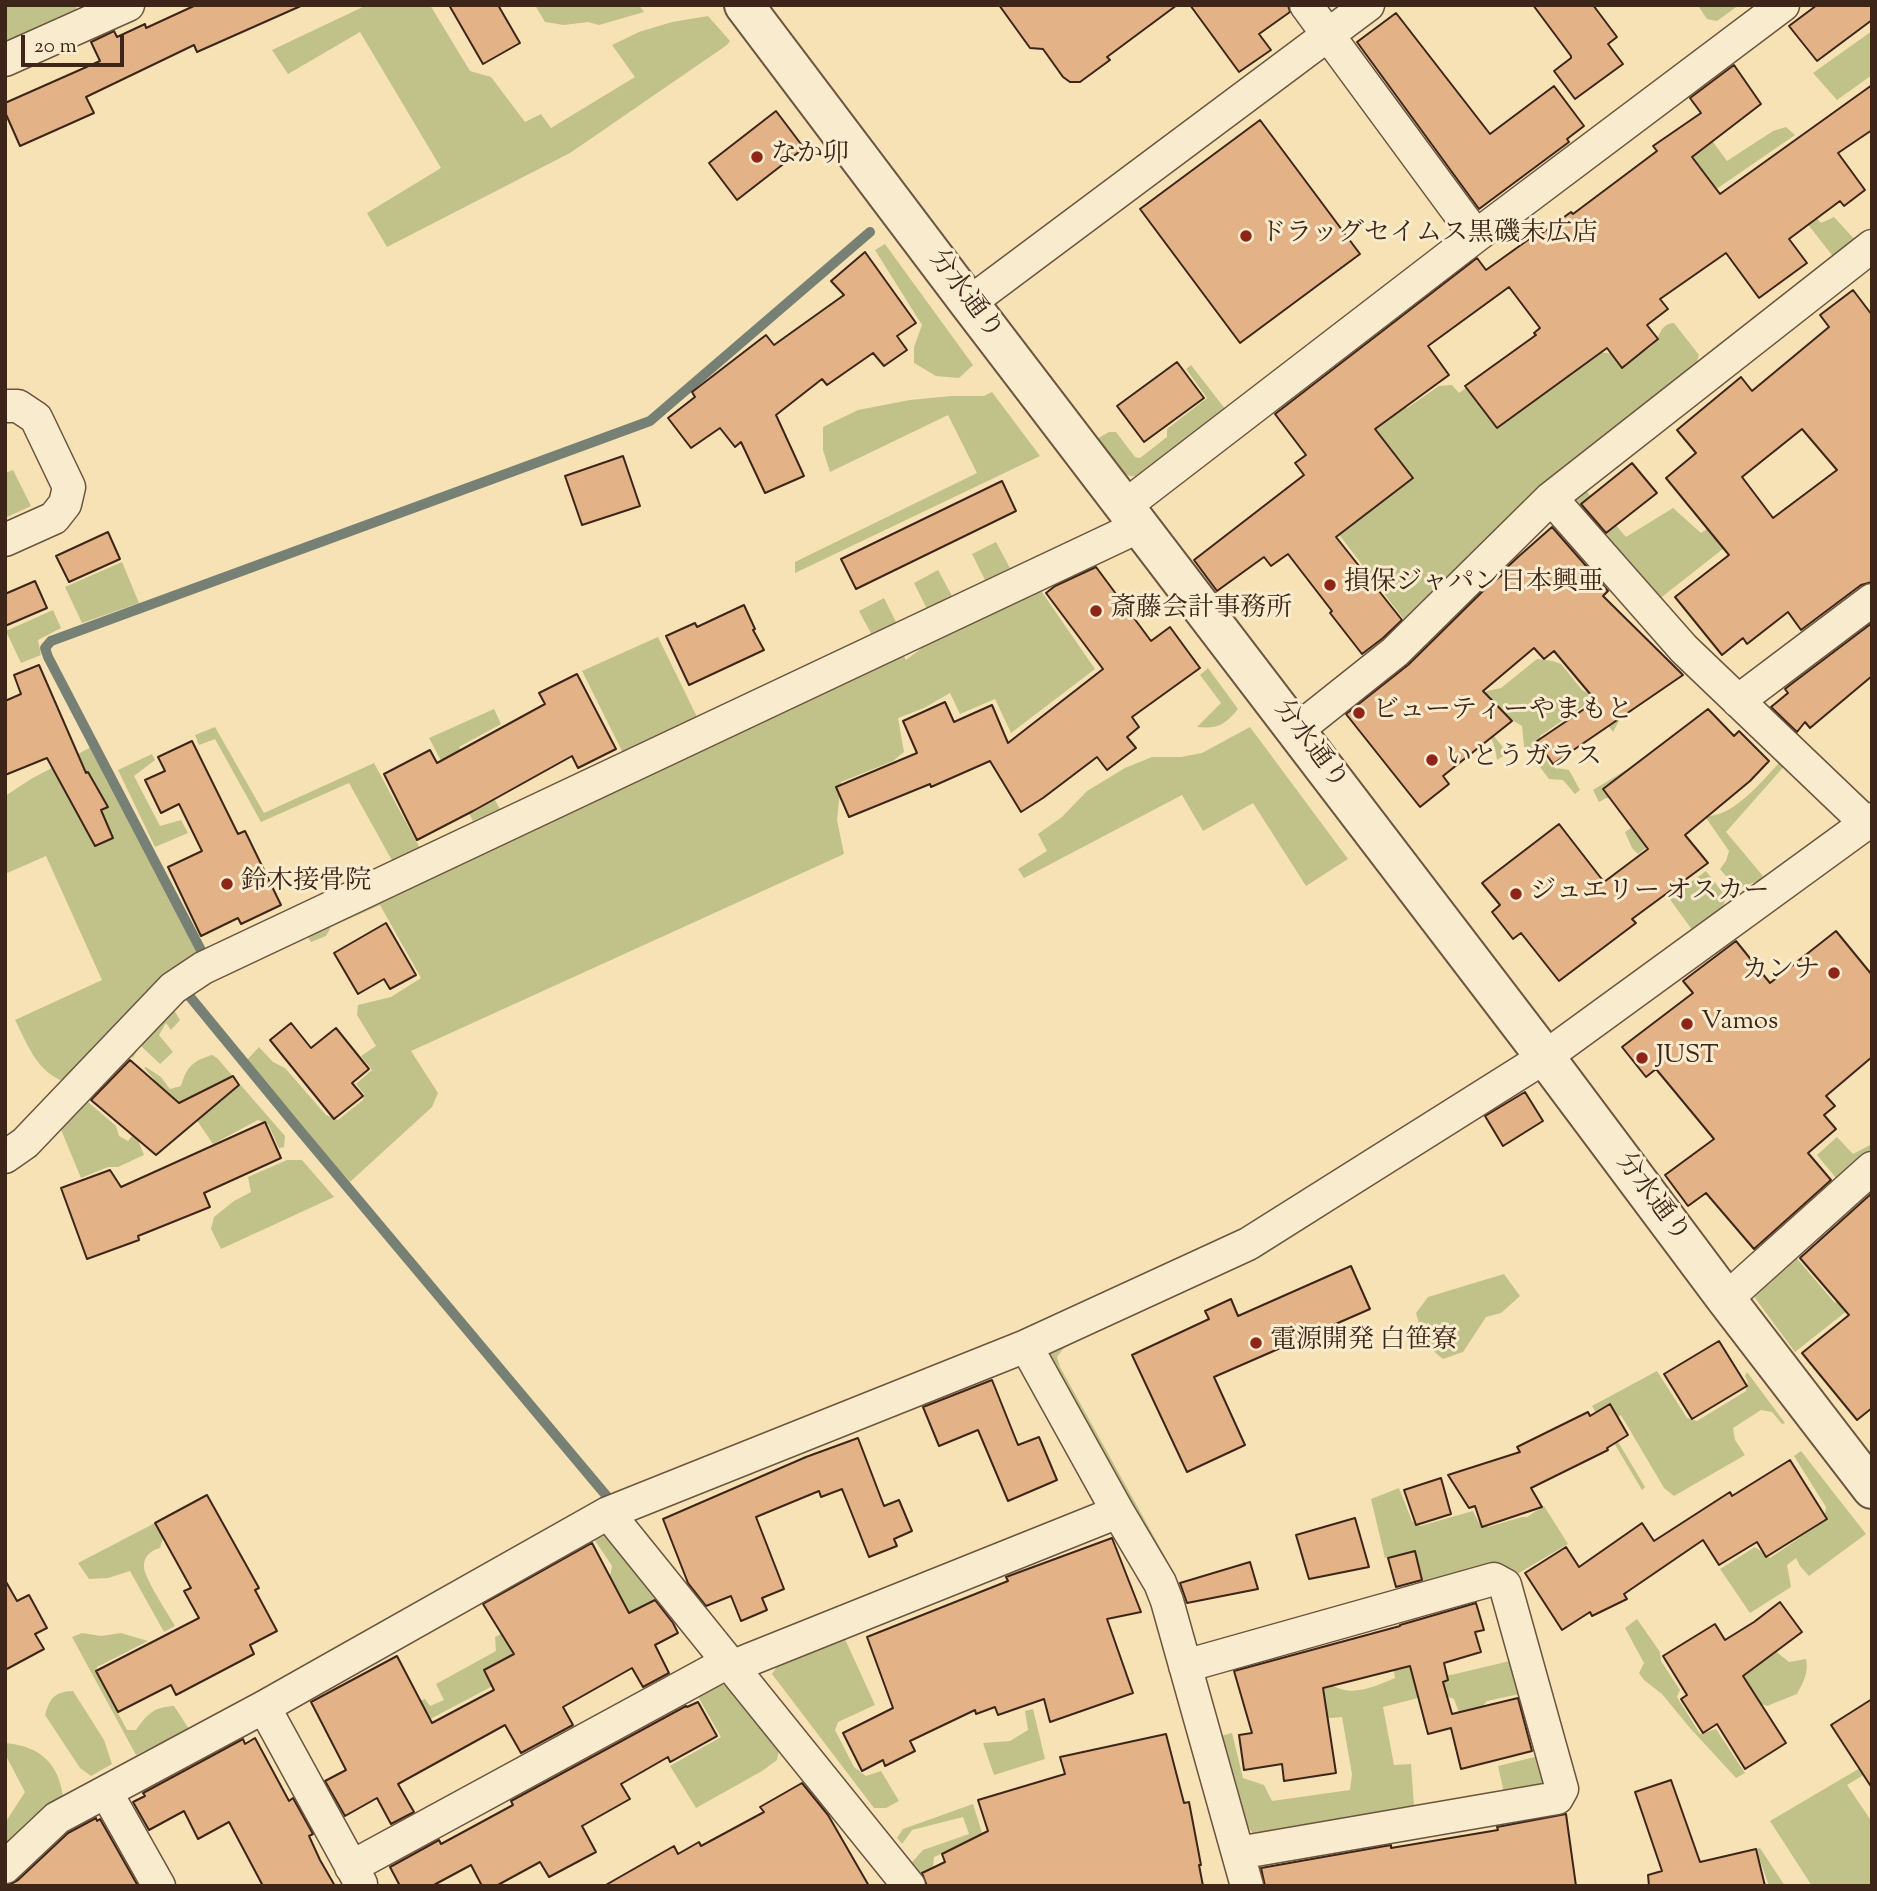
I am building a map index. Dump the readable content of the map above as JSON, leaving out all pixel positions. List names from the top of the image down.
{
  "streets": {
    "street": ["分水通り"]
  },
  "places": [
    "なか卯",
    "ドラッグセイムス黒磯末広店",
    "損保ジャパン日本興亜",
    "斎藤会計事務所",
    "ビューティーやまもと",
    "いとうガラス",
    "鈴木接骨院",
    "ジュエリー オスカー",
    "カンナ",
    "Vamos",
    "JUST",
    "電源開発 白笹寮"
  ],
  "scale_bar": "20 m"
}
